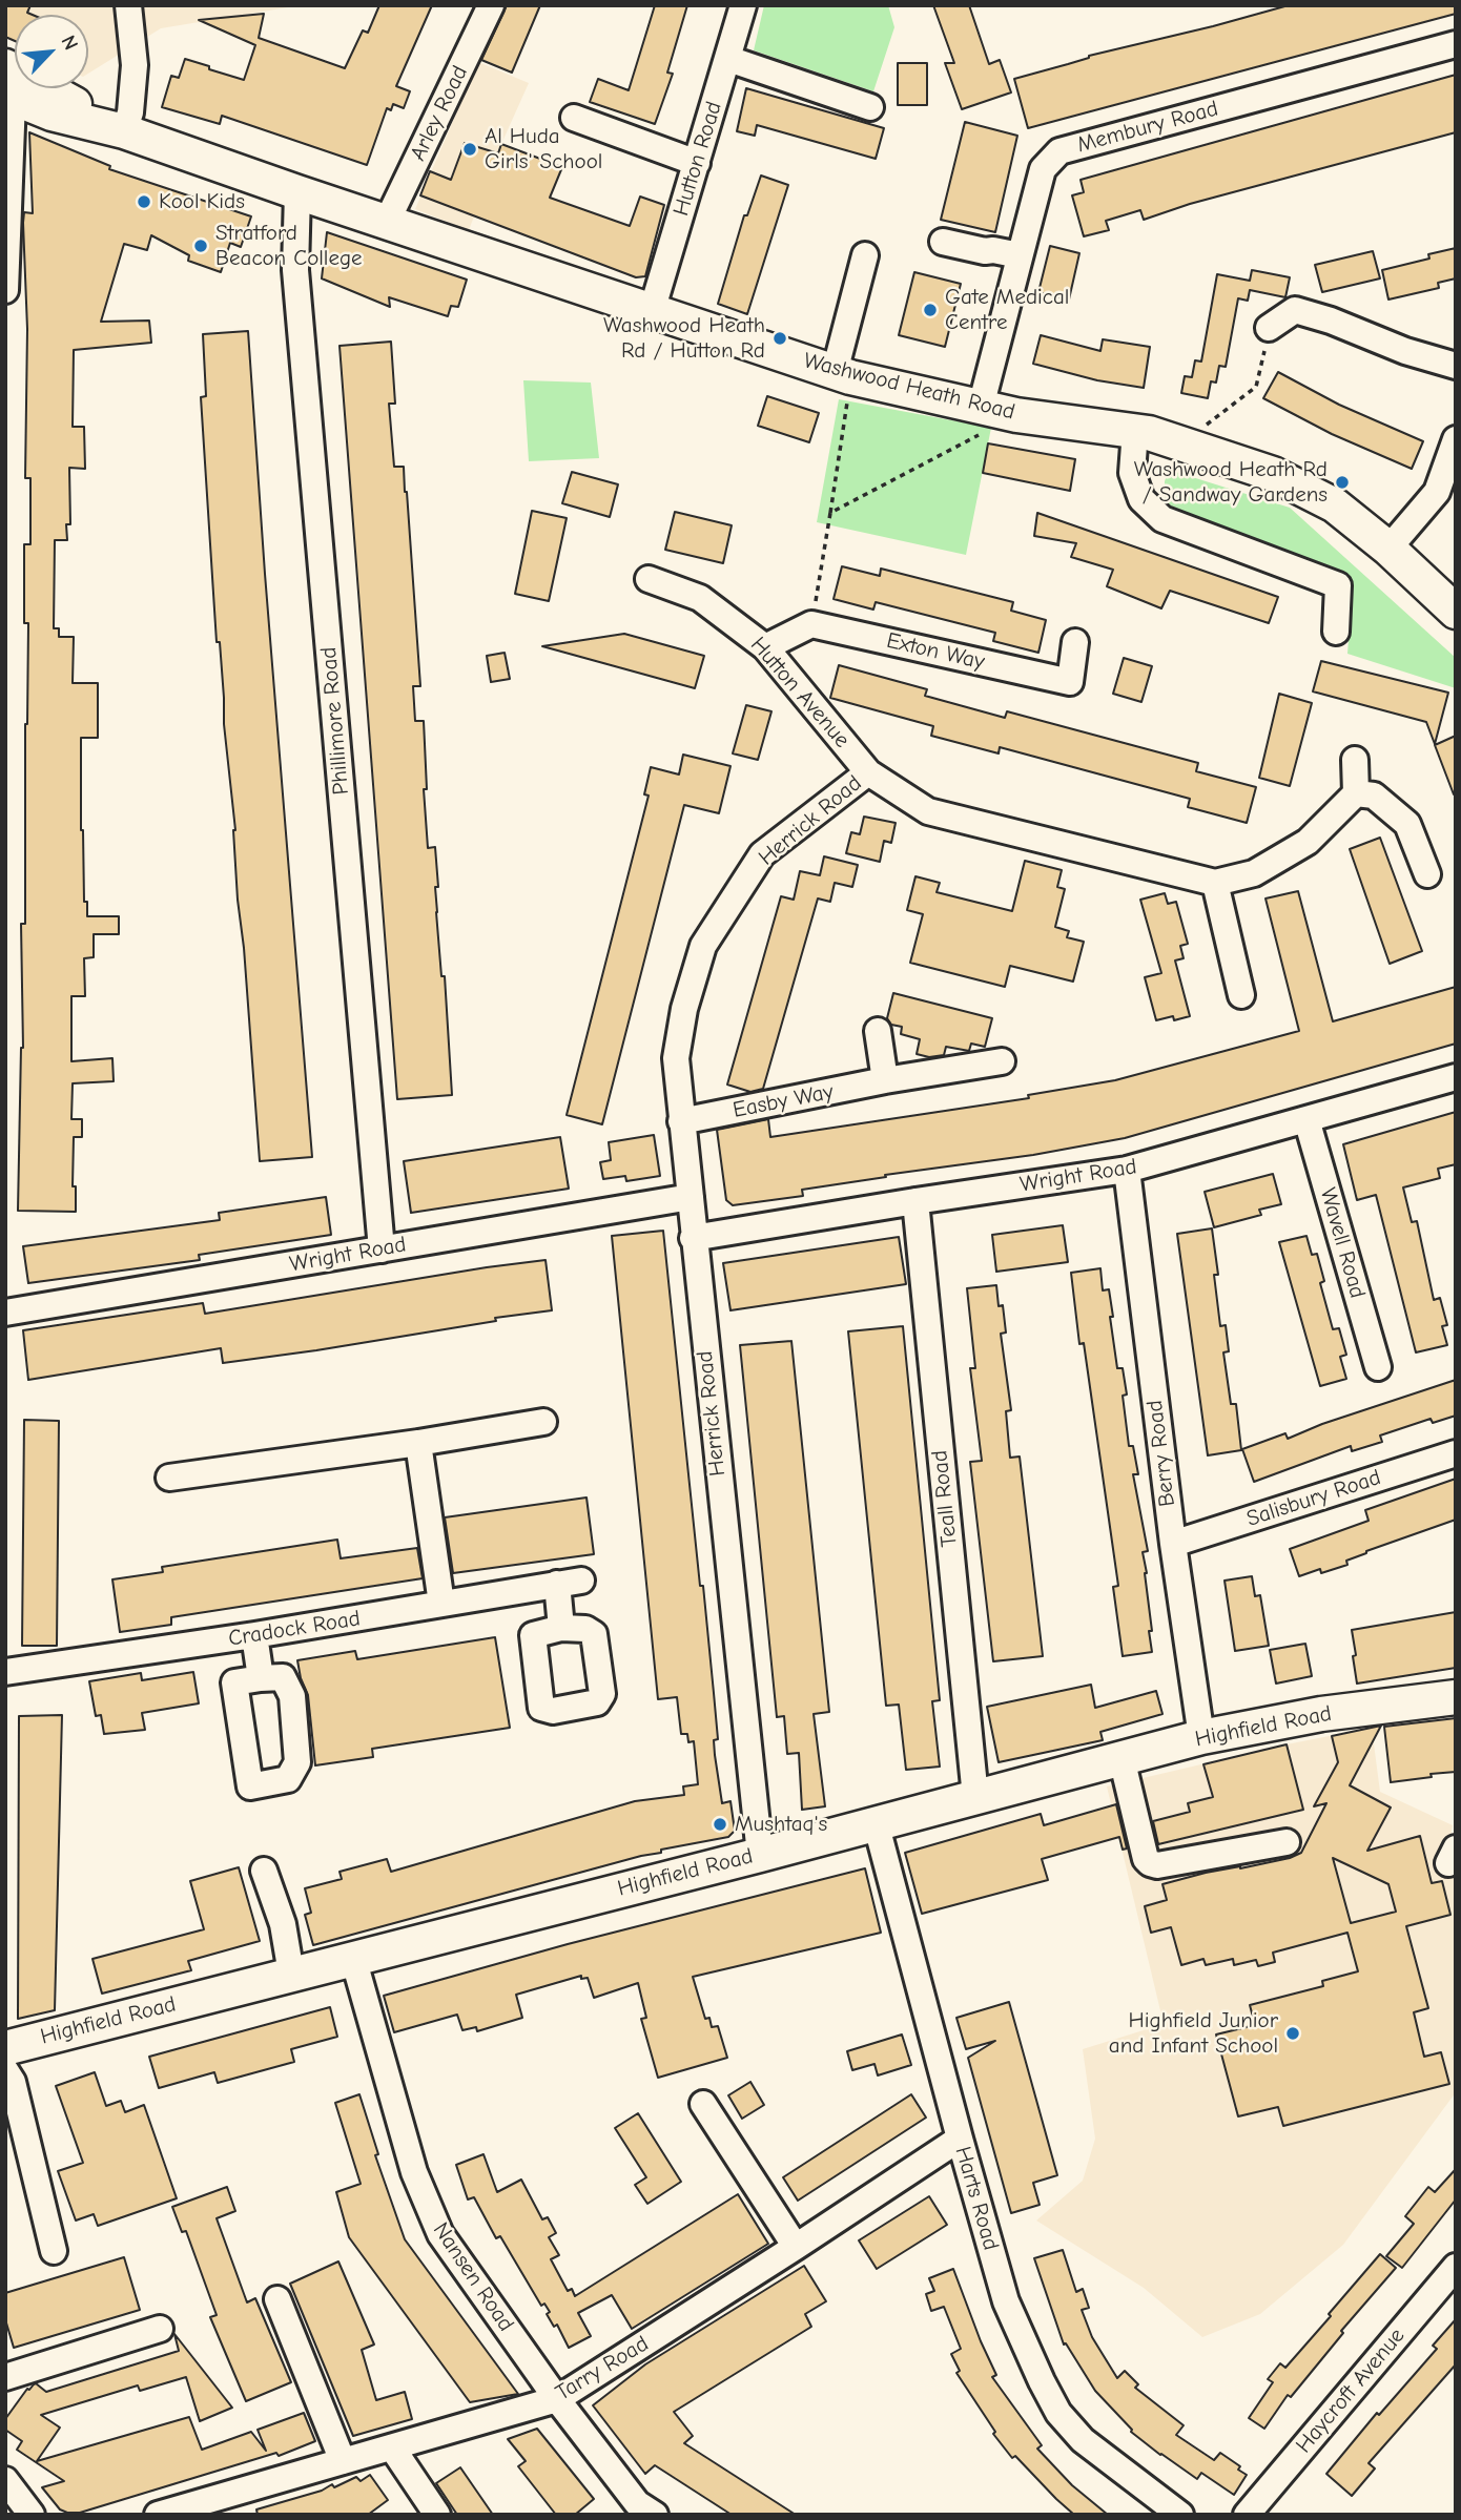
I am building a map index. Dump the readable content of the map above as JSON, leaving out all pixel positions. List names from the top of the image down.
{
  "streets": {
    "main road": ["Washwood Heath Road", "Highfield Road"],
    "street": [
      "Arley Road",
      "Membury Road",
      "Hutton Road",
      "Exton Way",
      "Hutton Avenue",
      "Phillimore Road",
      "Herrick Road",
      "Easby Way",
      "Wright Road",
      "Wavell Road",
      "Berry Road",
      "Teall Road",
      "Salisbury Road",
      "Cradock Road",
      "Harts Road",
      "Nansen Road",
      "Tarry Road",
      "Haycroft Avenue"
    ]
  },
  "crossings": [
    ["Arley Road", "Washwood Heath Road"],
    ["Membury Road", "Washwood Heath Road"],
    ["Hutton Road", "Washwood Heath Road"],
    ["Washwood Heath Road", "Phillimore Road"],
    ["Hutton Avenue", "Herrick Road"],
    ["Phillimore Road", "Wright Road"],
    ["Herrick Road", "Easby Way"],
    ["Herrick Road", "Wright Road"],
    ["Herrick Road", "Highfield Road"],
    ["Wright Road", "Wavell Road"],
    ["Wright Road", "Berry Road"],
    ["Wright Road", "Teall Road"],
    ["Berry Road", "Salisbury Road"],
    ["Berry Road", "Highfield Road"],
    ["Teall Road", "Highfield Road"],
    ["Highfield Road", "Harts Road"],
    ["Highfield Road", "Nansen Road"],
    ["Harts Road", "Tarry Road"],
    ["Nansen Road", "Tarry Road"]
  ],
  "places": [
    "Al Huda Girls' School",
    "Kool Kids",
    "Stratford Beacon College",
    "Gate Medical Centre",
    "Washwood Heath Rd / Hutton Rd",
    "Washwood Heath Rd / Sandway Gardens",
    "Mushtaq's",
    "Highfield Junior and Infant School"
  ],
  "north": "top right"
}
